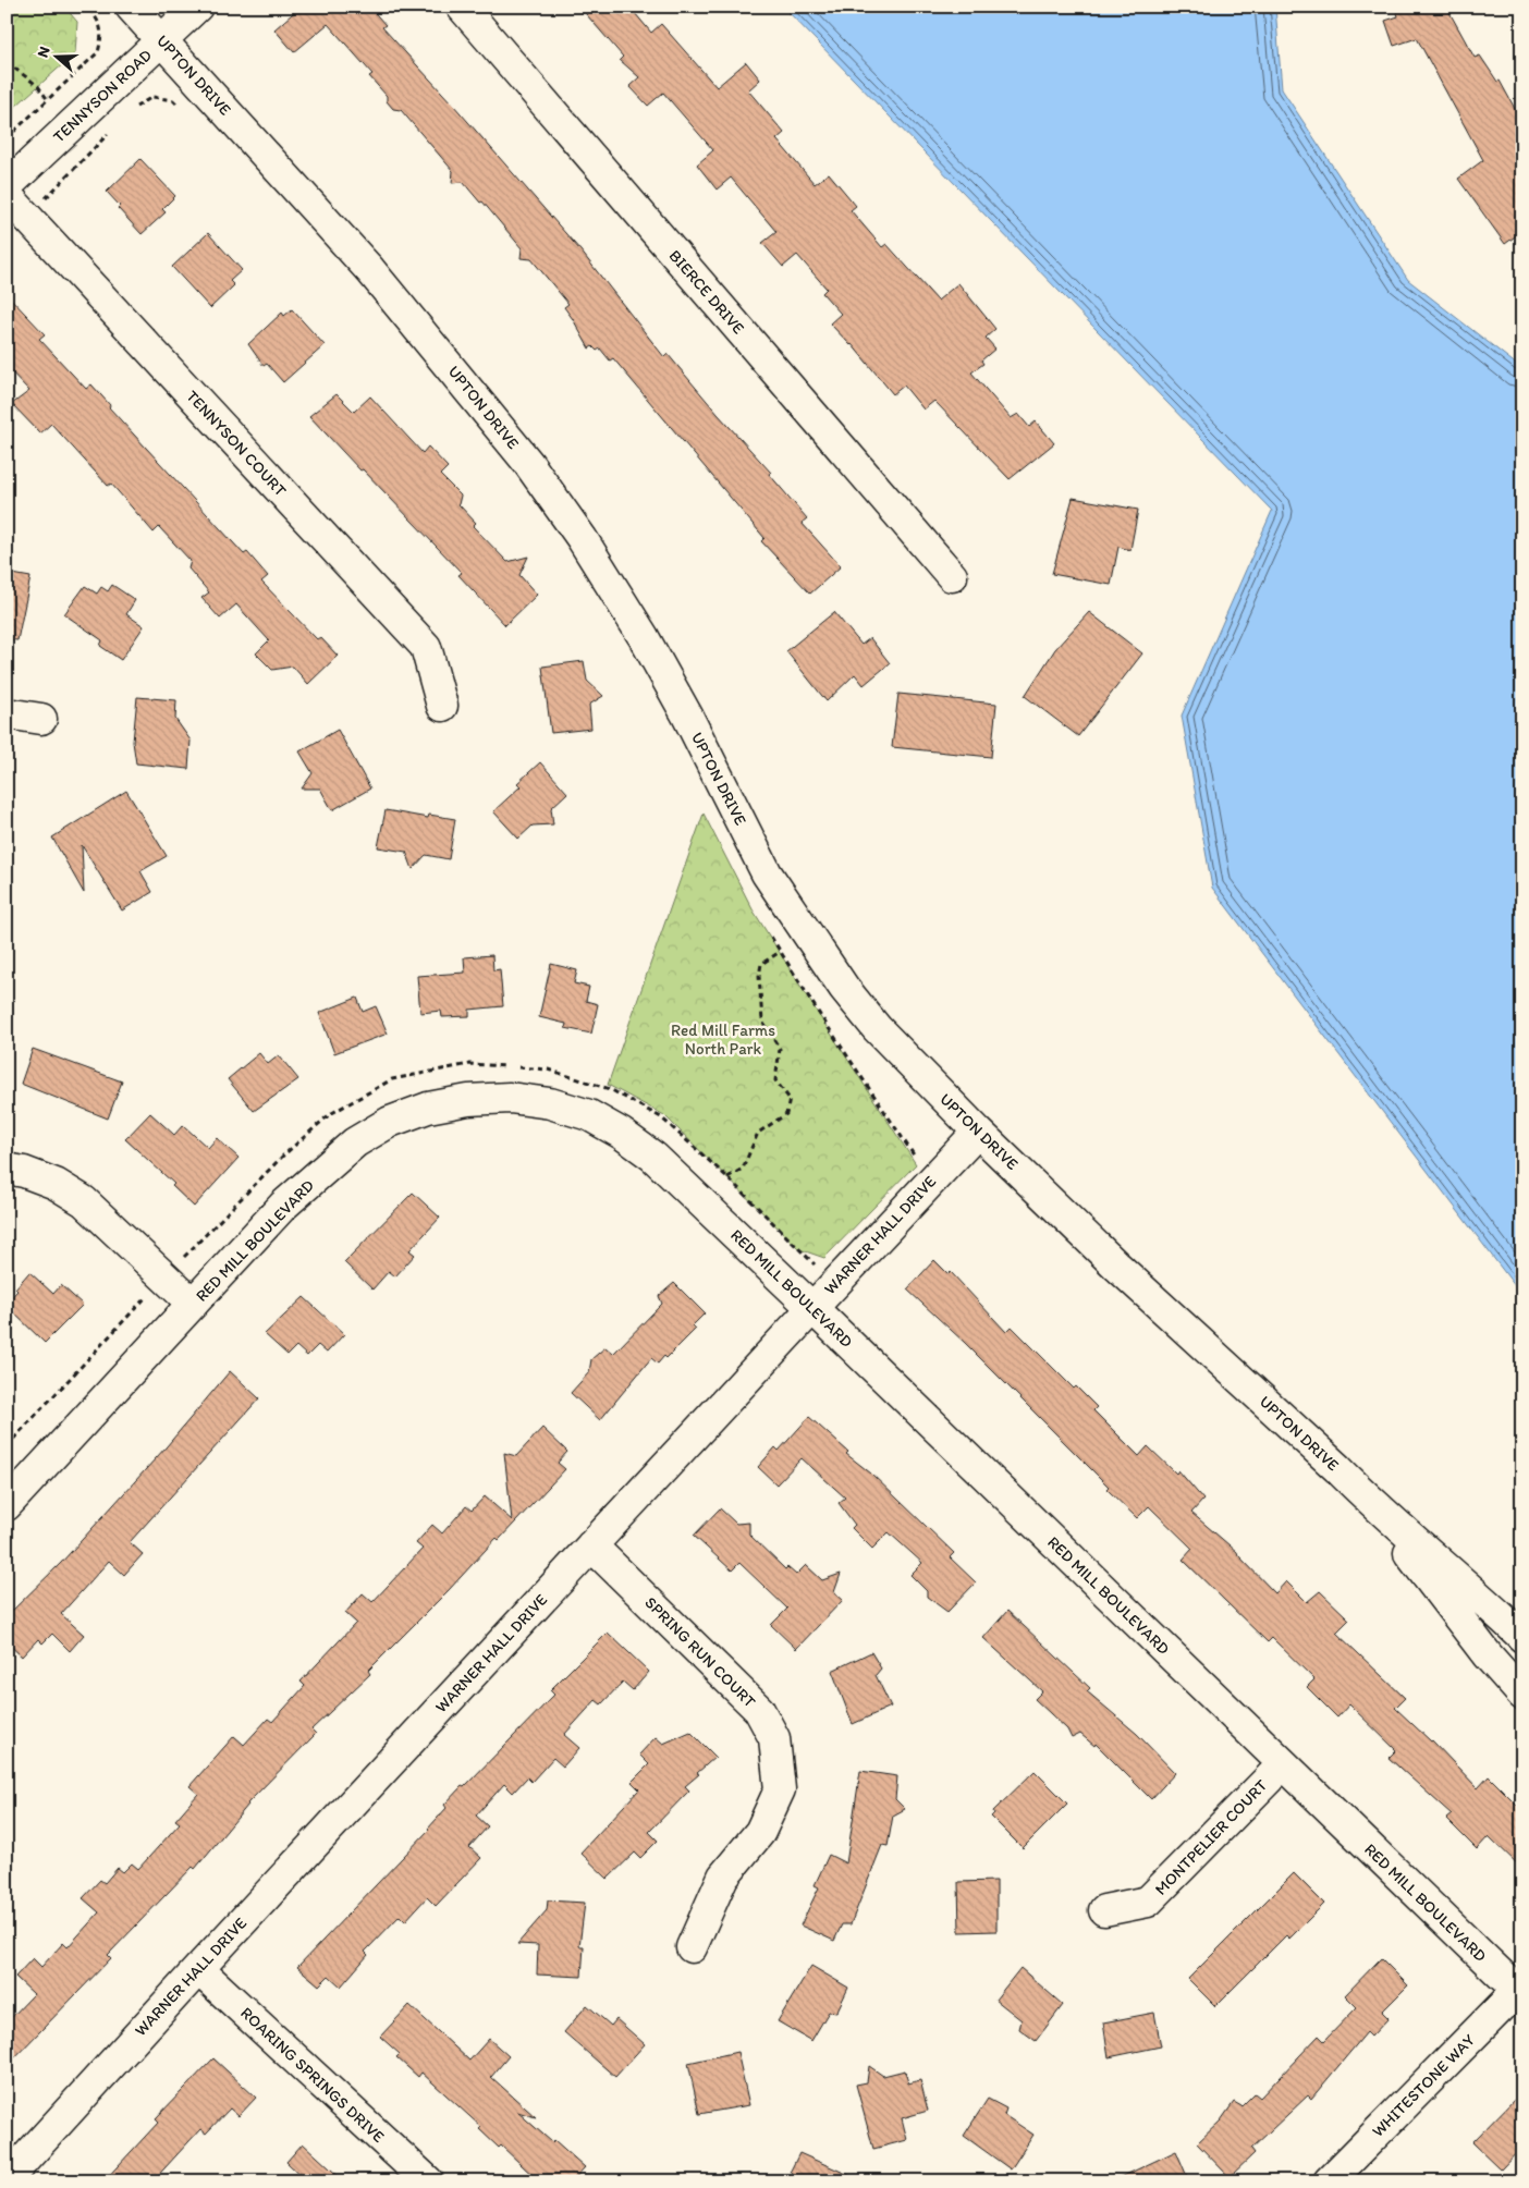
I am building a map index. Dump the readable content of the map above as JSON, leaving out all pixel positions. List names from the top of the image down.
{
  "streets": {
    "street": [
      "UPTON DRIVE",
      "TENNYSON ROAD",
      "BIERCE DRIVE",
      "TENNYSON COURT",
      "WARNER HALL DRIVE",
      "RED MILL BOULEVARD",
      "SPRING RUN COURT",
      "MONTPELIER COURT",
      "ROARING SPRINGS DRIVE",
      "WHITESTONE WAY"
    ]
  },
  "crossings": [
    ["UPTON DRIVE", "TENNYSON ROAD"],
    ["UPTON DRIVE", "WARNER HALL DRIVE"],
    ["WARNER HALL DRIVE", "RED MILL BOULEVARD"],
    ["WARNER HALL DRIVE", "SPRING RUN COURT"],
    ["WARNER HALL DRIVE", "ROARING SPRINGS DRIVE"],
    ["RED MILL BOULEVARD", "MONTPELIER COURT"],
    ["RED MILL BOULEVARD", "WHITESTONE WAY"]
  ],
  "parks": ["Red Mill Farms North Park"],
  "north": "left"
}
